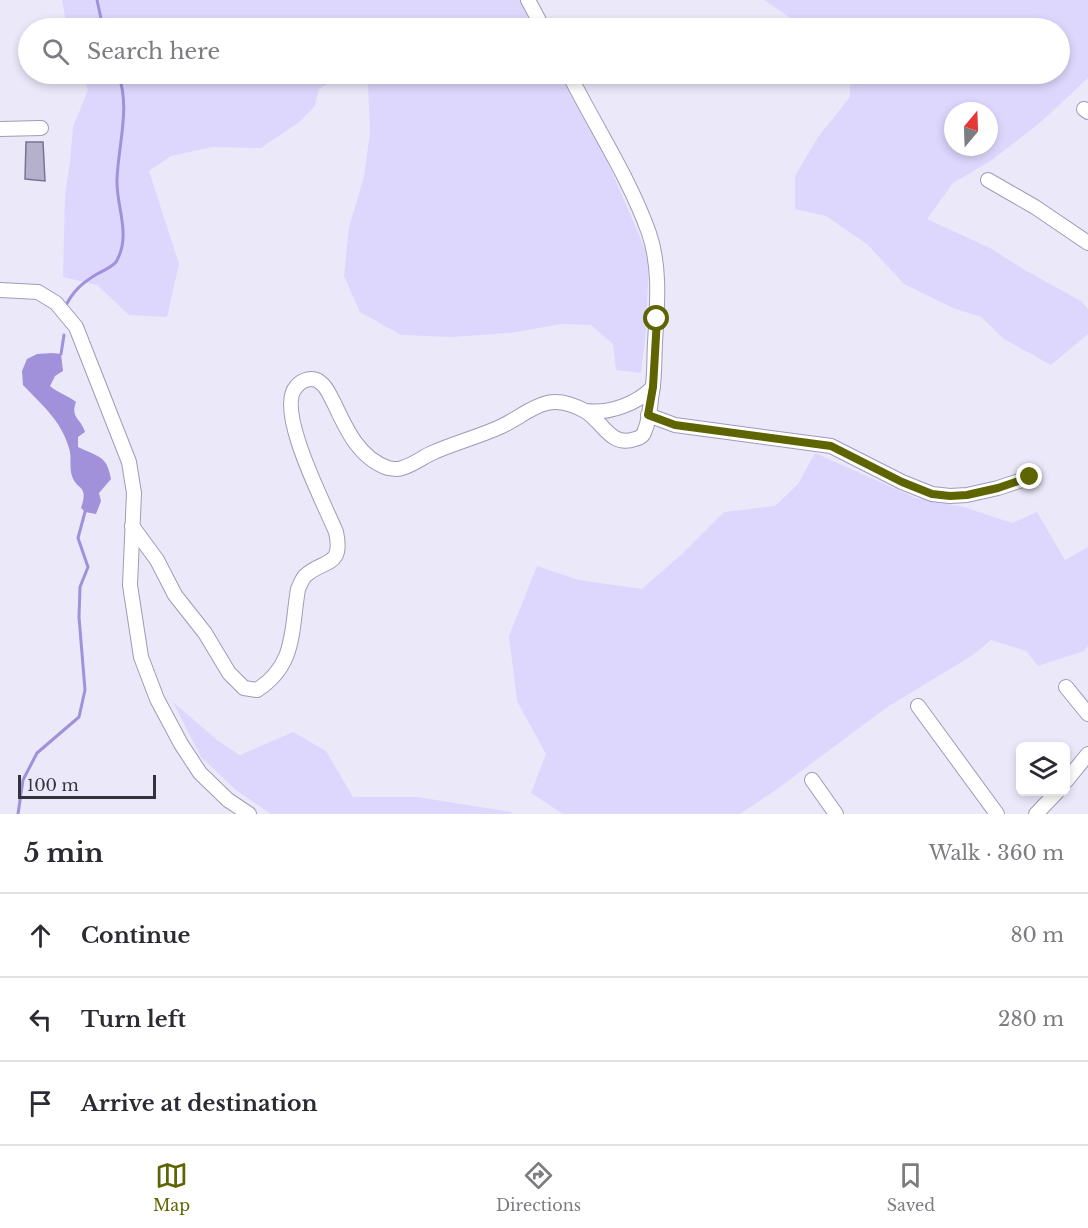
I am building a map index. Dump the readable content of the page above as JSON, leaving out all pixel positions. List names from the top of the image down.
{
  "scale_bar": "100 m",
  "north": "top",
  "page": {
    "search": "Search here",
    "scale": "100 m",
    "heading": ["5 min", "Walk · 360 m"],
    "list": [
      ["Continue", "80 m"],
      ["Turn left", "280 m"],
      "Arrive at destination"
    ],
    "nav": ["Map", "Directions", "Saved"]
  }
}
